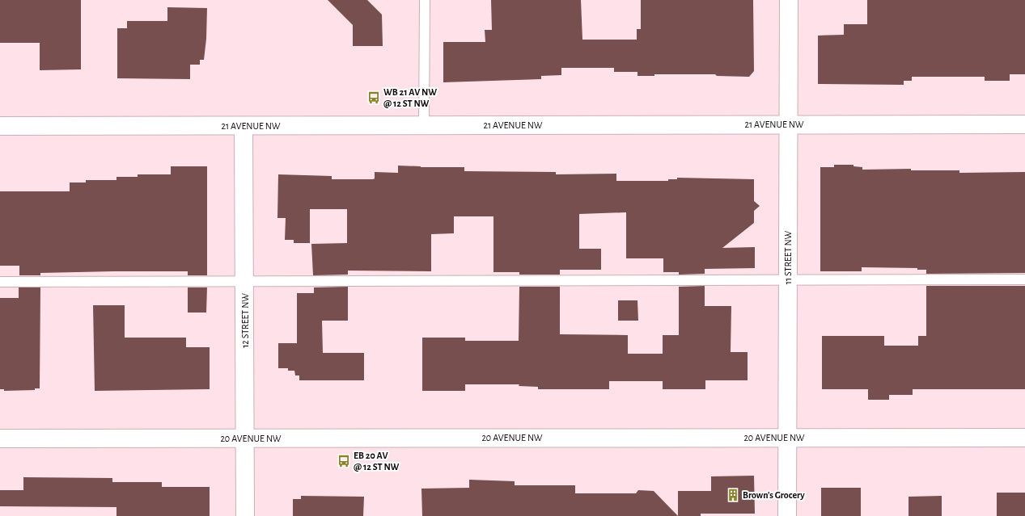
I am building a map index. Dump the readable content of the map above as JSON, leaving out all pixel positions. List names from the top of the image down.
{
  "streets": {
    "street": [
      "21 AVENUE NW",
      "11 STREET NW",
      "12 STREET NW",
      "20 AVENUE NW"
    ]
  },
  "crossings": [
    ["21 AVENUE NW", "11 STREET NW"],
    ["21 AVENUE NW", "12 STREET NW"],
    ["11 STREET NW", "20 AVENUE NW"],
    ["12 STREET NW", "20 AVENUE NW"]
  ],
  "places": {
    "bus stop": ["WB 21 AV NW @ 12 ST NW", "EB 20 AV @ 12 ST NW"],
    "building": ["Brown's Grocery"]
  }
}
